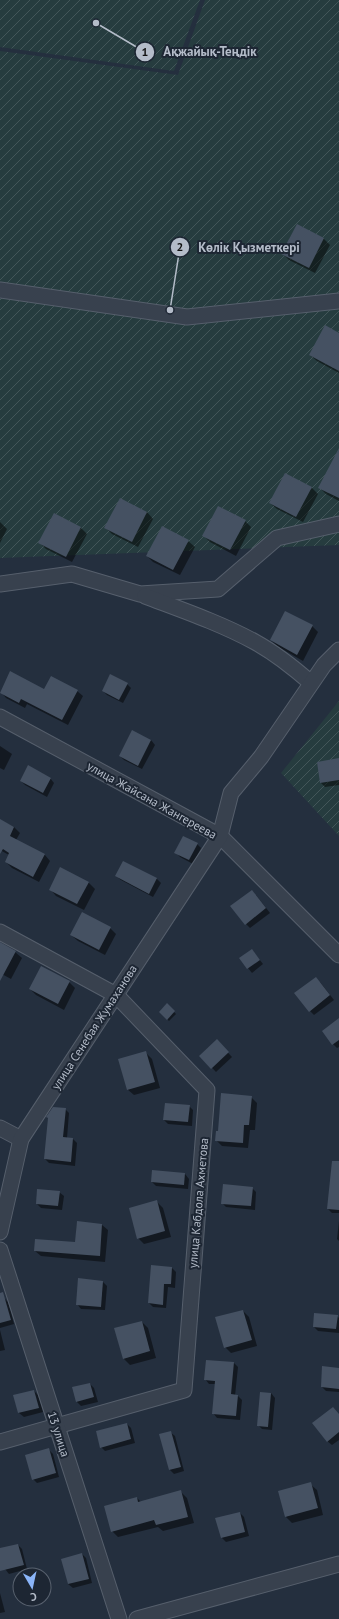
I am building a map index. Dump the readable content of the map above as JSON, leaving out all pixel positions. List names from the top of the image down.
{
  "streets": {
    "street": [
      "улица Жайсана Жангереева",
      "улица Сенебая Жумаханова",
      "улица Кабдола Ахметова",
      "13 улица"
    ]
  },
  "crossings": [
    ["улица Жайсана Жангереева", "улица Сенебая Жумаханова"],
    ["улица Сенебая Жумаханова", "улица Кабдола Ахметова"],
    ["улица Кабдола Ахметова", "13 улица"]
  ],
  "places": ["Ақжайық-Теңдік", "Көлік Қызметкері"],
  "north": "bottom"
}
